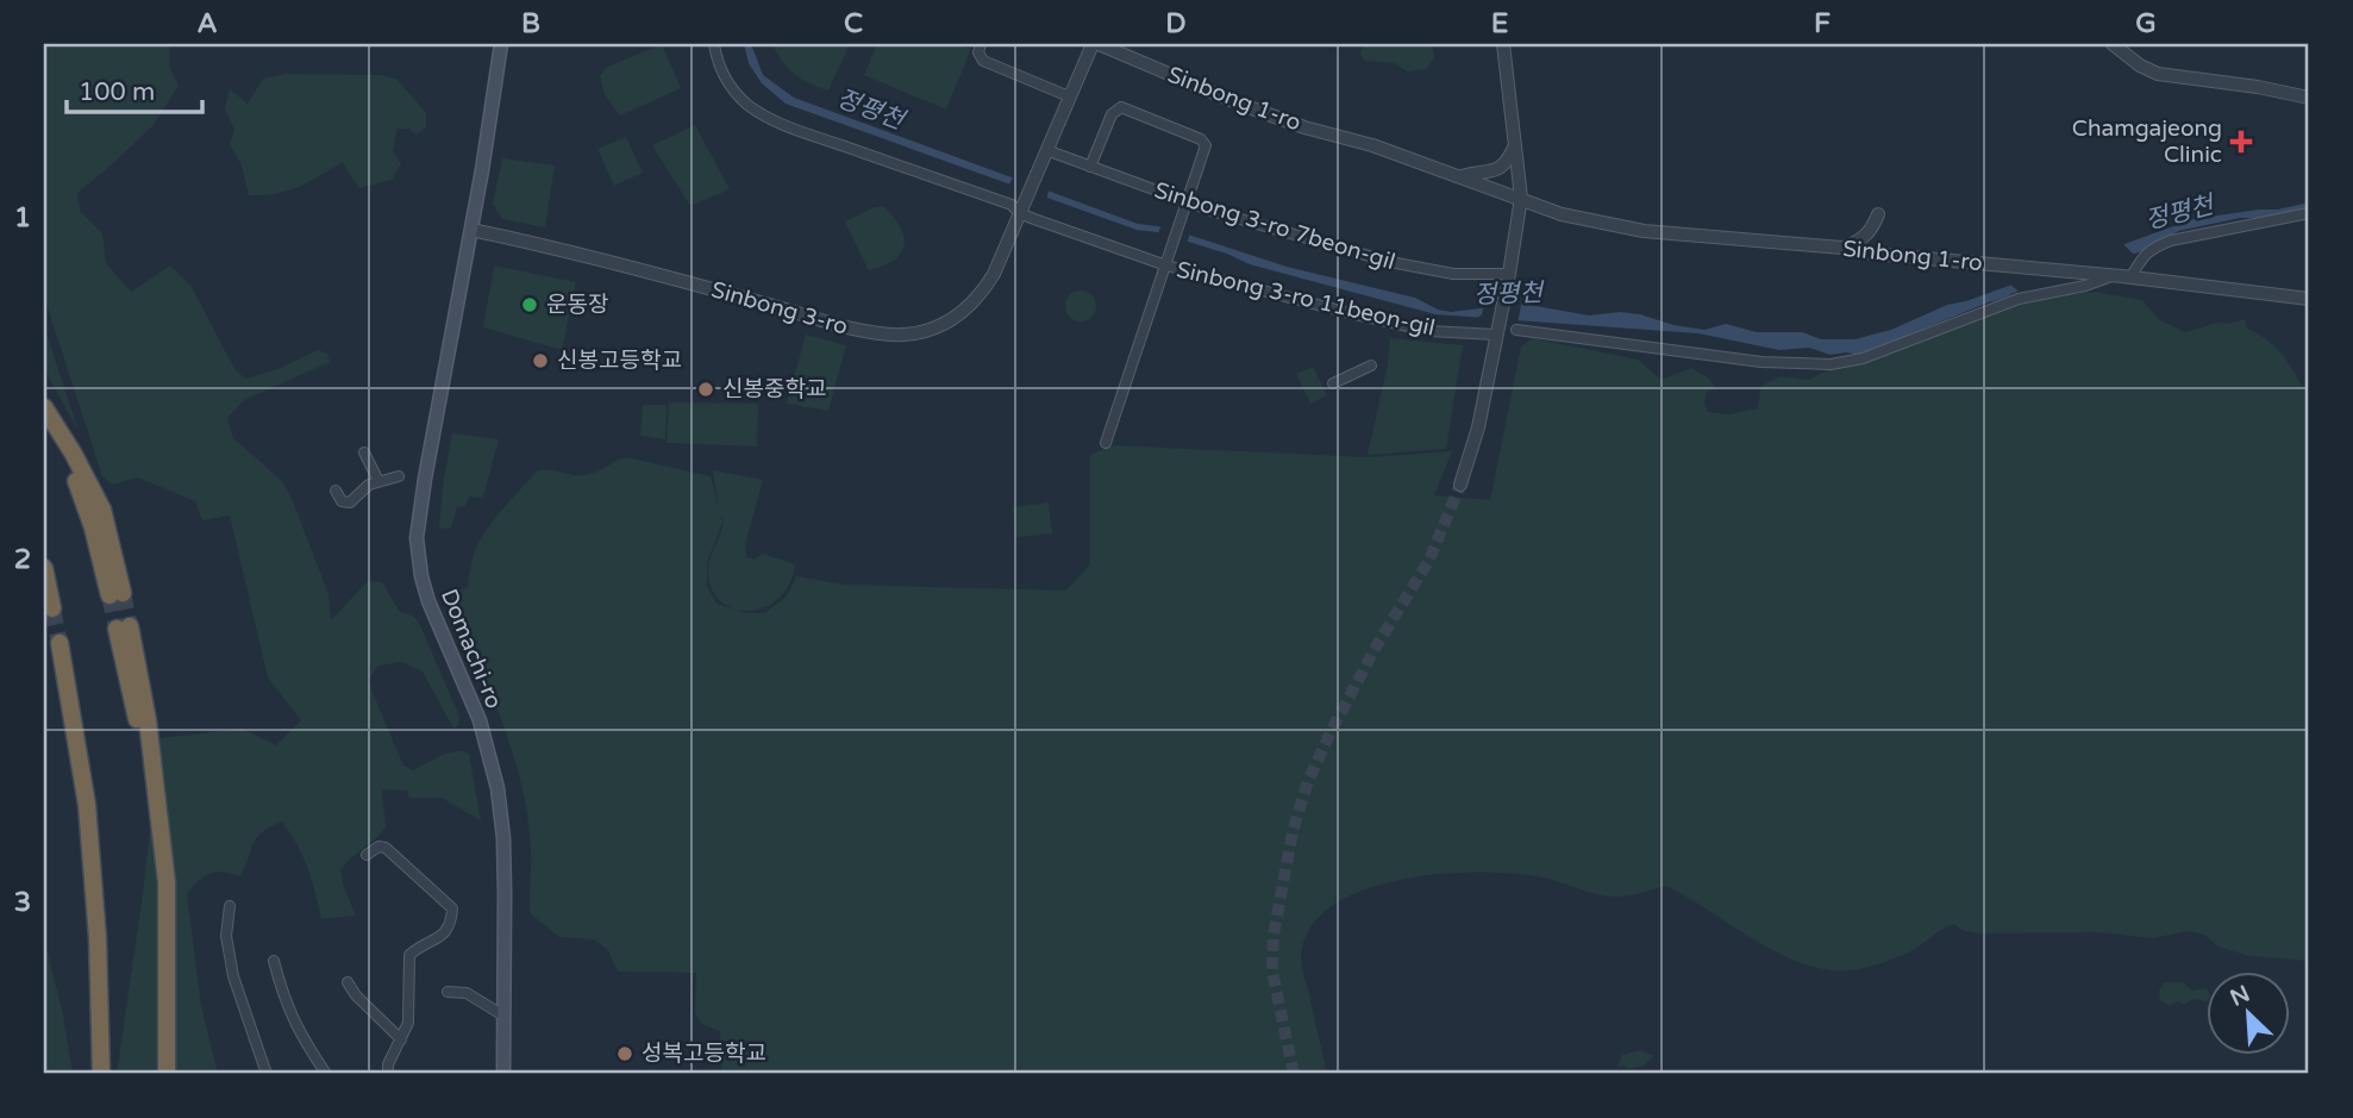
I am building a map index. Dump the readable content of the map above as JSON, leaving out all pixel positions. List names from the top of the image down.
{
  "streets": {
    "main road": ["Domachi-ro"],
    "street": [
      "Sinbong 1-ro",
      "Sinbong 3-ro 7beon-gil",
      "Sinbong 3-ro 11beon-gil",
      "Sinbong 3-ro"
    ]
  },
  "crossings": [
    ["Sinbong 3-ro 7beon-gil", "Sinbong 3-ro"],
    ["Sinbong 3-ro 11beon-gil", "Sinbong 3-ro"],
    ["Sinbong 3-ro", "Domachi-ro"]
  ],
  "water": ["정평천"],
  "places": {
    "health": ["Chamgajeong Clinic"],
    "other": [
      "운동장",
      "신봉고등학교",
      "신봉중학교",
      "성복고등학교"
    ]
  },
  "scale_bar": "100 m",
  "north": "top left",
  "grid": {
    "columns": [
      "A",
      "B",
      "C",
      "D",
      "E",
      "F",
      "G"
    ],
    "rows": ["1", "2", "3"]
  }
}
